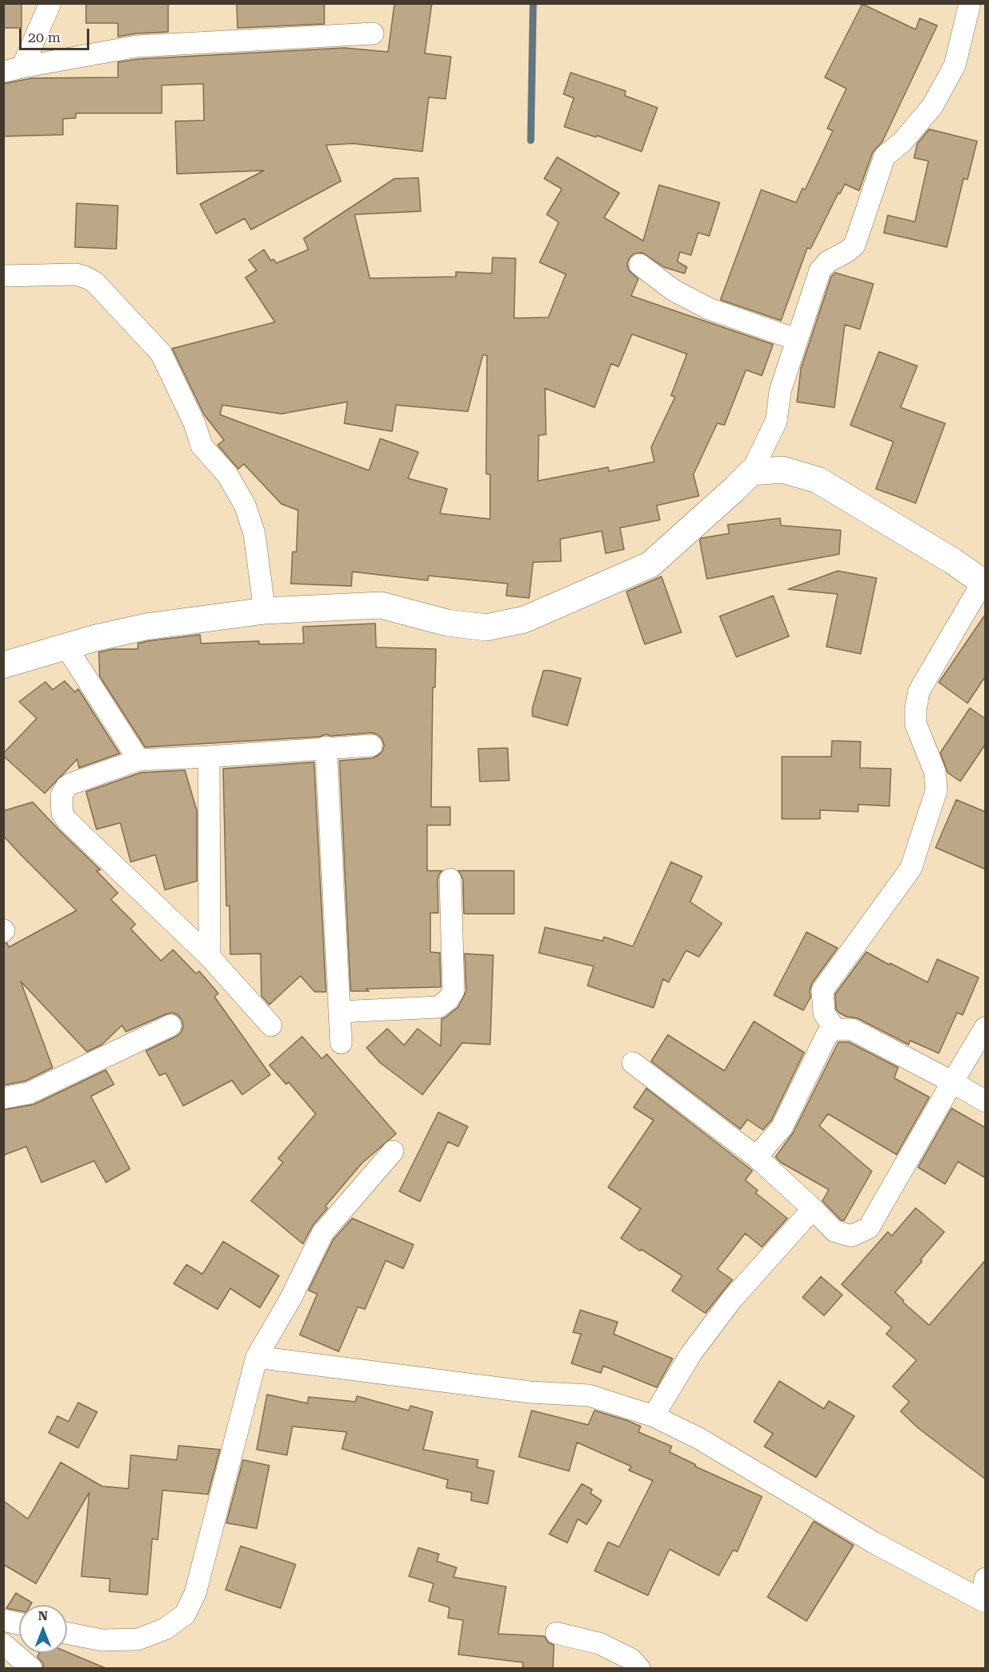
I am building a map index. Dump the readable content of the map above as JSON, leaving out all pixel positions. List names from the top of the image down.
{
  "scale_bar": "20 m",
  "north": "top"
}
